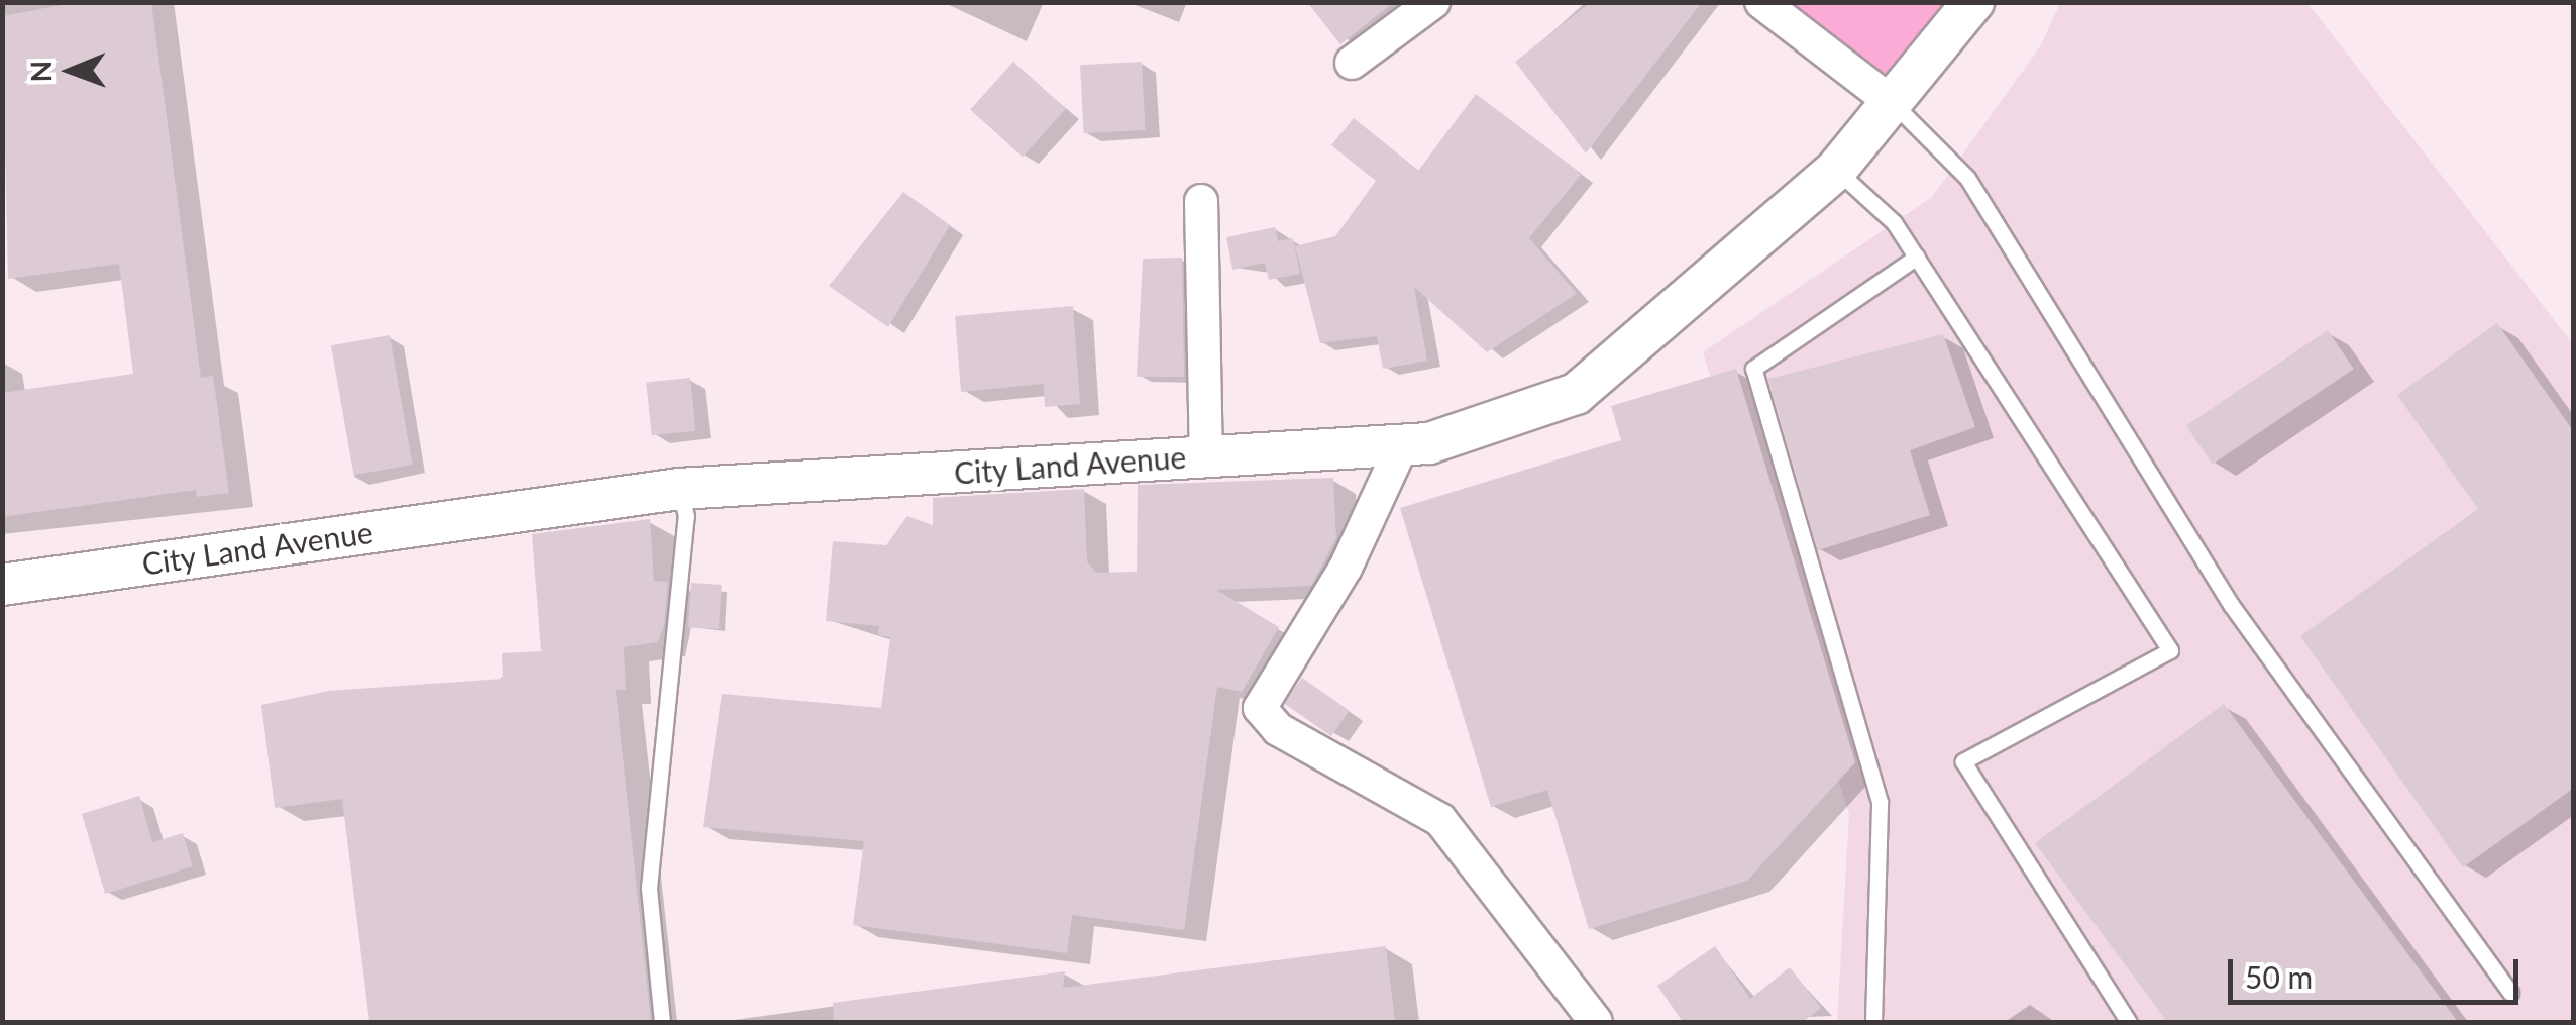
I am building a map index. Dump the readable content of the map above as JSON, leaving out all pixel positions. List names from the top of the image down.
{
  "streets": {
    "street": ["City Land Avenue"]
  },
  "scale_bar": "50 m",
  "north": "left"
}
